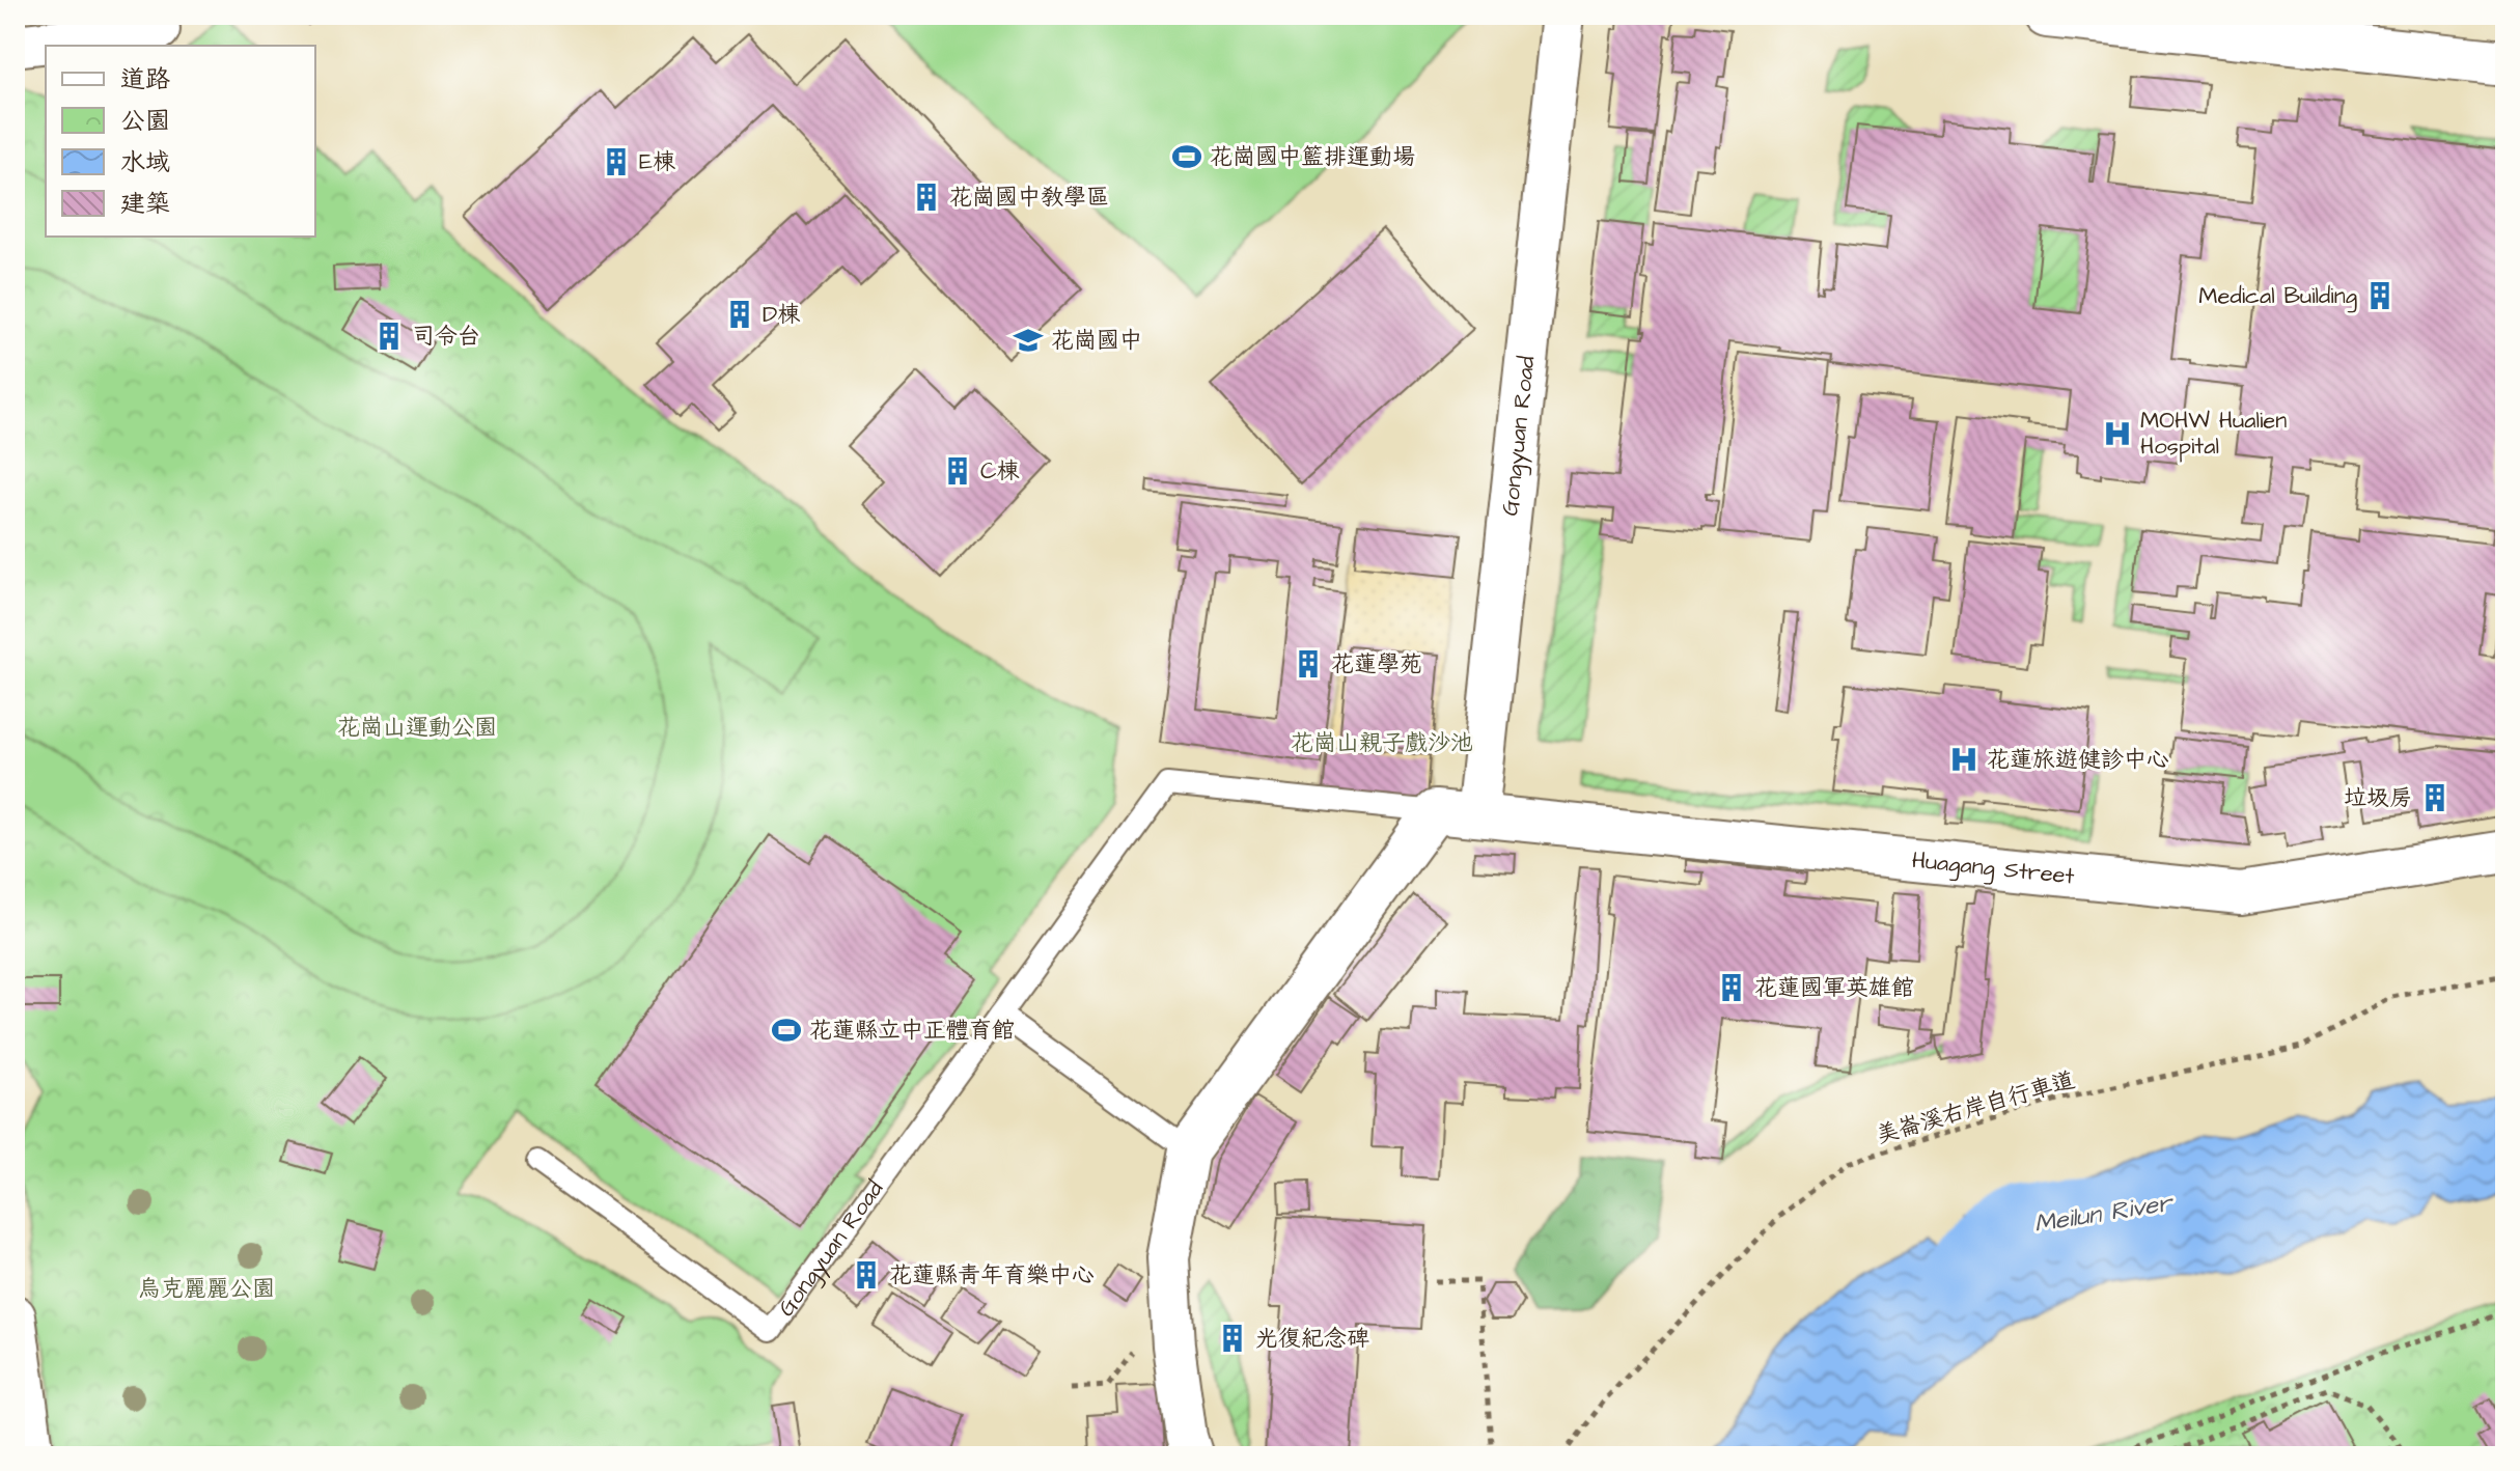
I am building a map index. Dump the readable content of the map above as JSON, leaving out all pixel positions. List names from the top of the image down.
{
  "streets": {
    "street": ["Gongyuan Road", "Huagang Street"],
    "path": ["美崙溪右岸自行車道"]
  },
  "crossings": [
    ["Gongyuan Road", "Huagang Street"]
  ],
  "water": ["Meilun River"],
  "parks": ["花崗山運動公園", "花崗山親子戲沙池", "烏克麗麗公園"],
  "places": {
    "sports": ["花崗國中籃排運動場", "花蓮縣立中正體育館"],
    "building": [
      "E棟",
      "花崗國中教學區",
      "Medical Building",
      "D棟",
      "司令台",
      "C棟",
      "花蓮學苑",
      "垃圾房",
      "花蓮國軍英雄館",
      "花蓮縣青年育樂中心",
      "光復紀念碑"
    ],
    "school or university": ["花崗國中"],
    "hospital": ["MOHW Hualien Hospital", "花蓮旅遊健診中心"]
  },
  "legend": [
    "道路",
    "公園",
    "水域",
    "建築"
  ]
}
